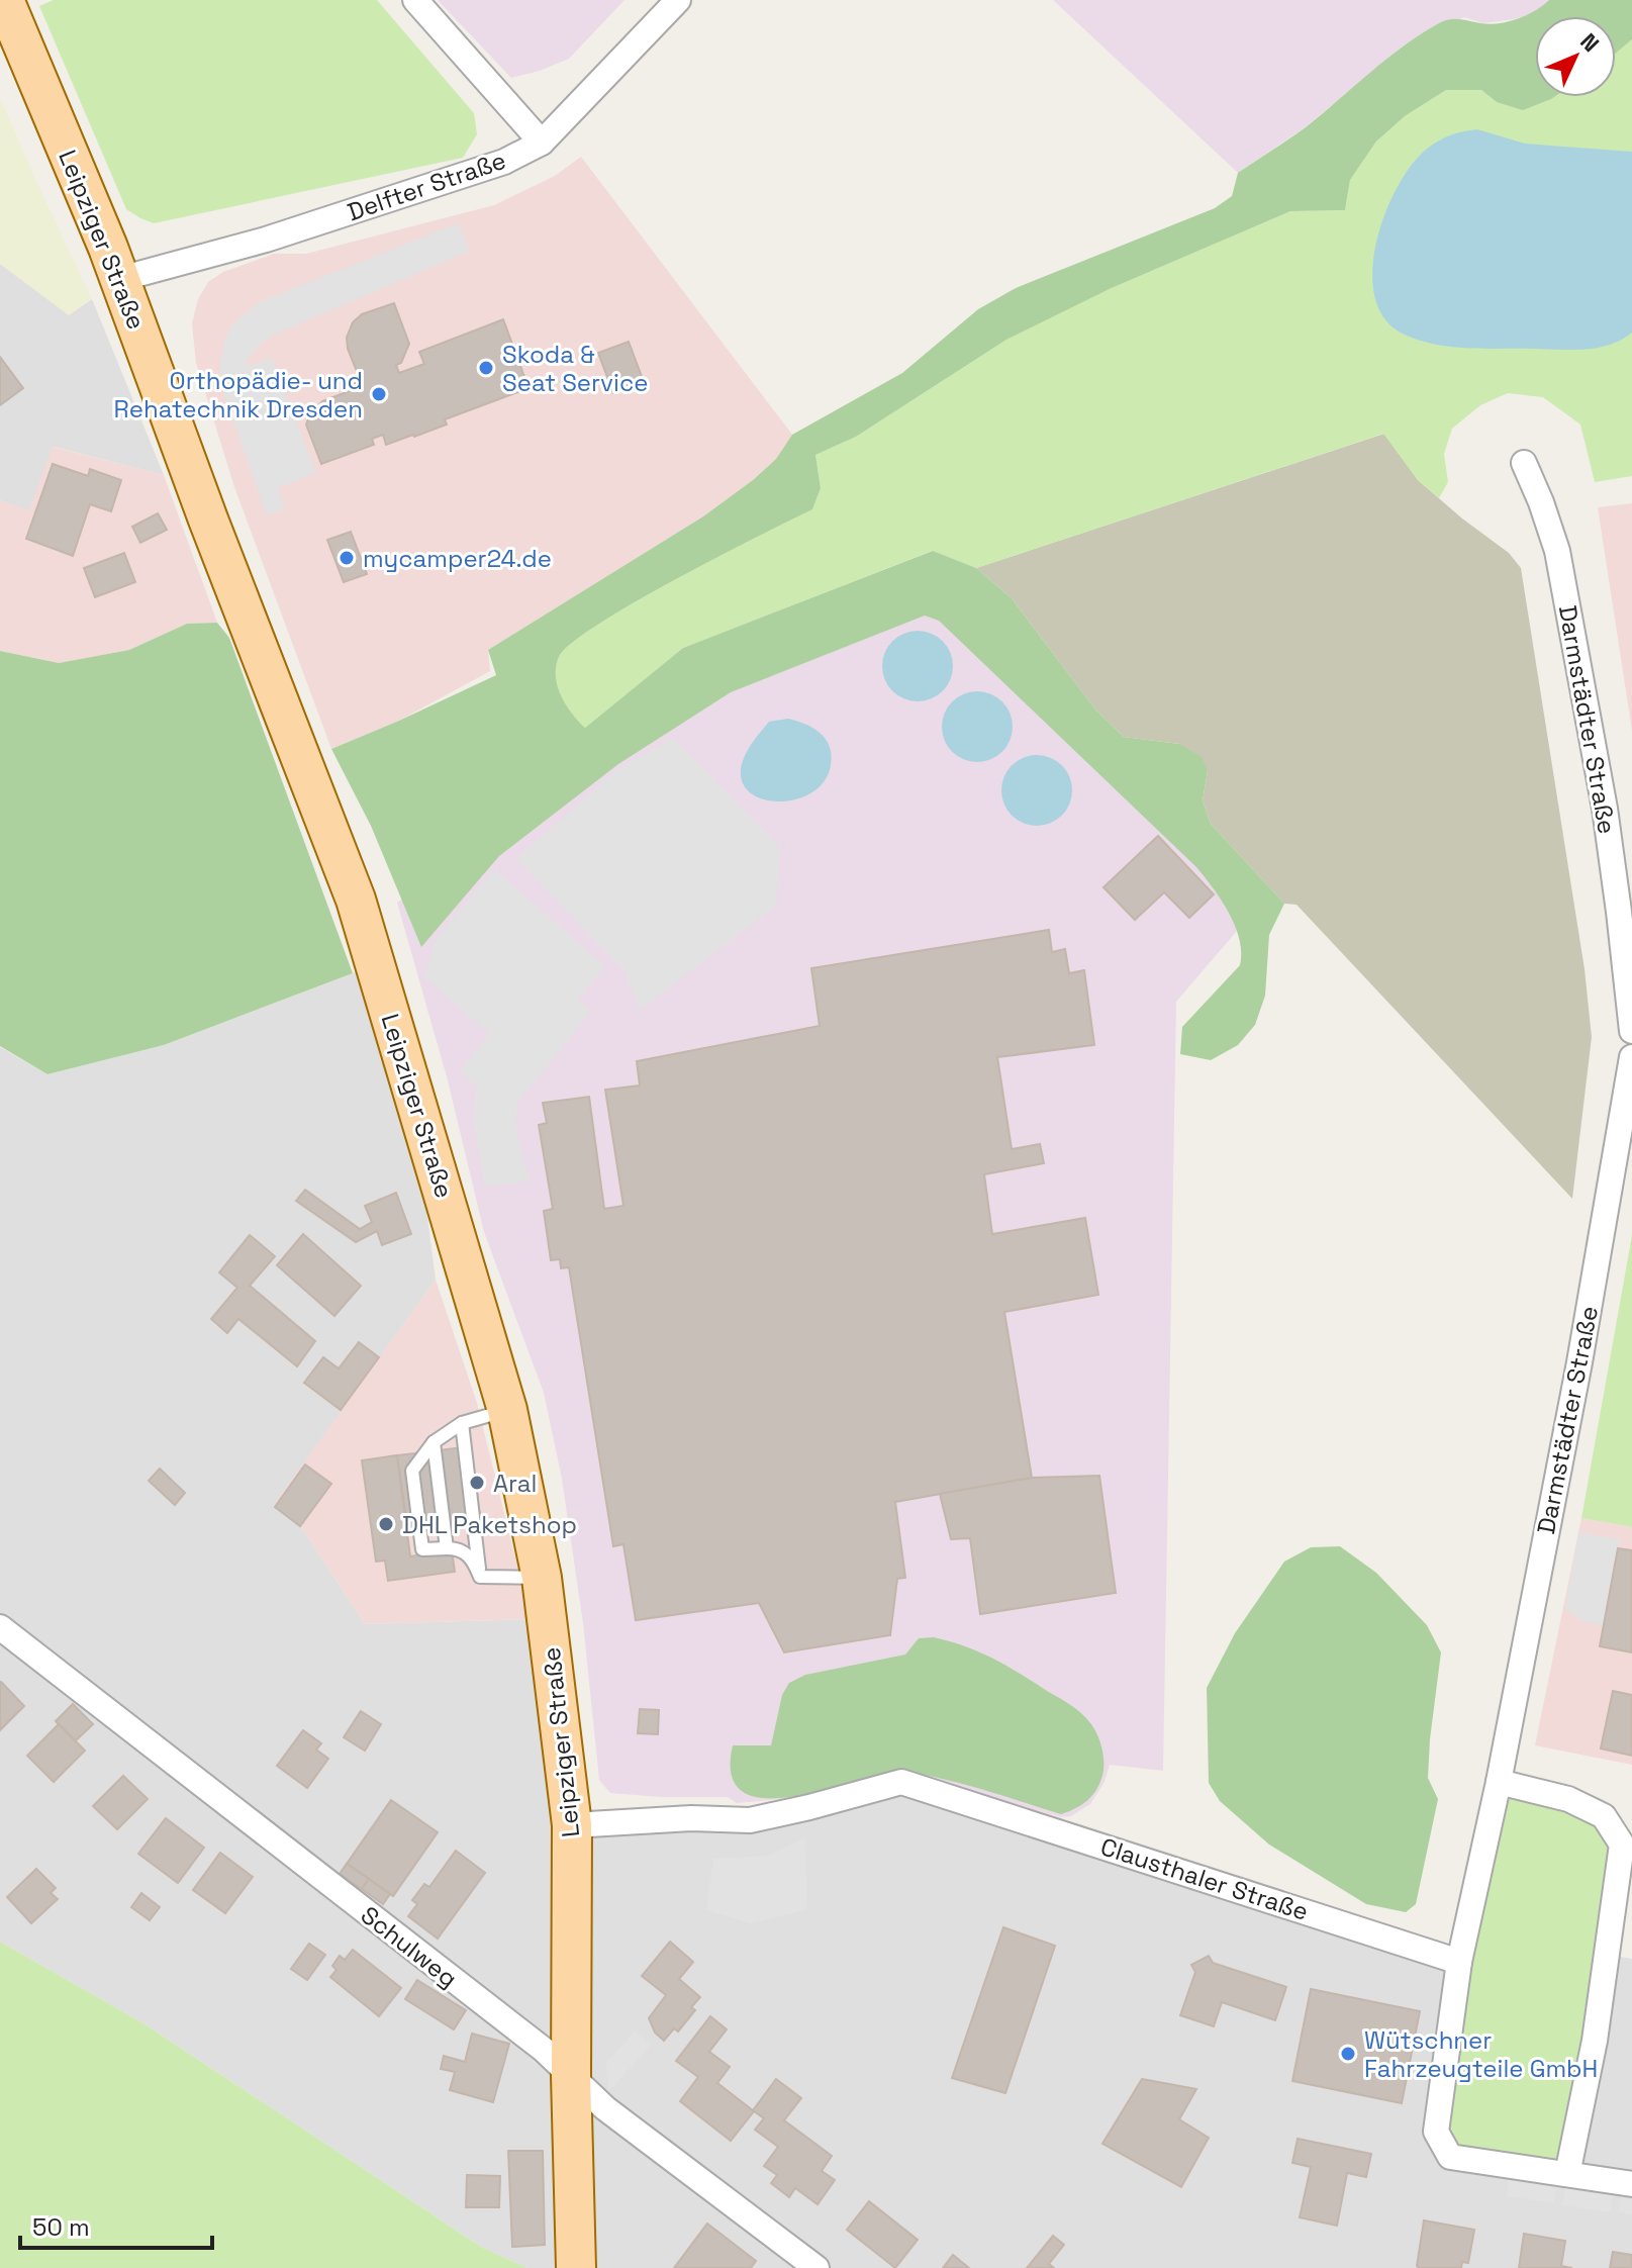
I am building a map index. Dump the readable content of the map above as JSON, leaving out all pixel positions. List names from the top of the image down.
{
  "streets": {
    "main road": ["Leipziger Straße"],
    "street": [
      "Delfter Straße",
      "Darmstädter Straße",
      "Clausthaler Straße",
      "Schulweg"
    ]
  },
  "crossings": [
    ["Delfter Straße", "Leipziger Straße"],
    ["Leipziger Straße", "Clausthaler Straße"],
    ["Leipziger Straße", "Schulweg"],
    ["Darmstädter Straße", "Clausthaler Straße"]
  ],
  "places": [
    "Skoda & Seat Service",
    "Orthopädie- und Rehatechnik Dresden",
    "mycamper24.de",
    "Aral",
    "DHL Paketshop",
    "Wütschner Fahrzeugteile GmbH"
  ],
  "scale_bar": "50 m",
  "north": "top right"
}
